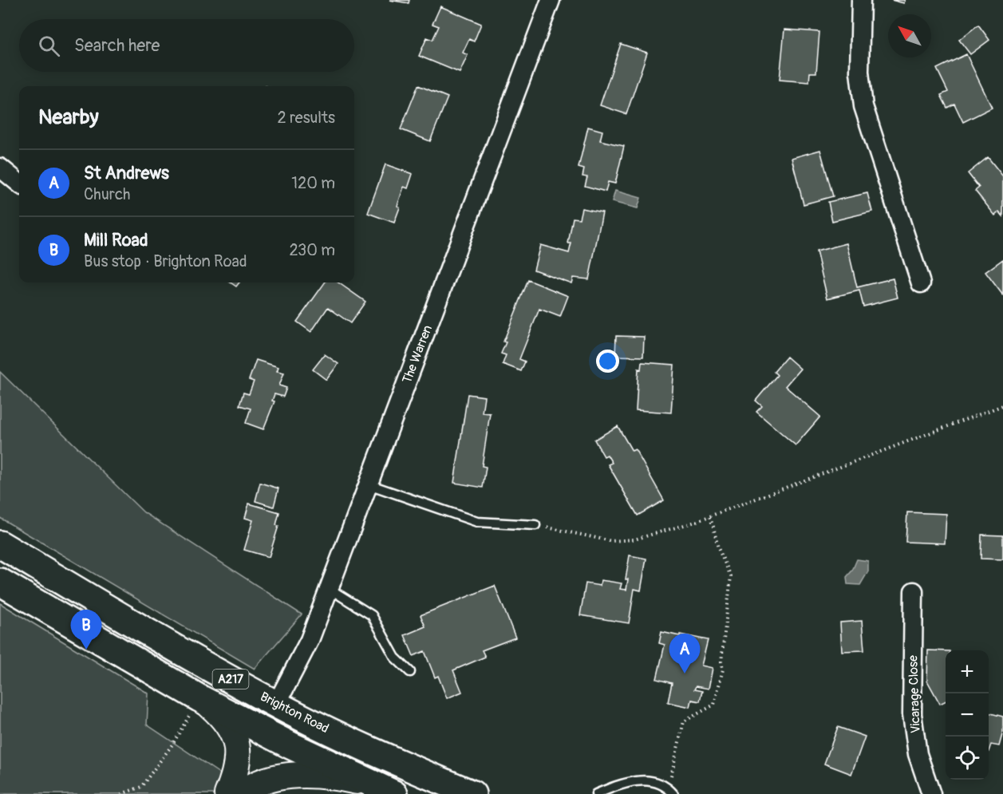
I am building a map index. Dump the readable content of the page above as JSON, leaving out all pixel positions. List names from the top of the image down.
{
  "streets": {
    "highway": ["A217", "Brighton Road"],
    "street": ["The Warren", "Vicarage Close"]
  },
  "crossings": [
    ["The Warren", "Brighton Road"]
  ],
  "north": "top left",
  "page": {
    "search": "Search here",
    "heading": ["Nearby", "2 results"],
    "list": [
      {
        "mark": "A",
        "name": "St Andrews",
        "note": "Church",
        "value": "120 m"
      },
      {
        "mark": "B",
        "name": "Mill Road",
        "note": "Bus stop · Brighton Road",
        "value": "230 m"
      }
    ],
    "pins": ["B", "A"],
    "map_buttons": ["+", "−"]
  }
}
